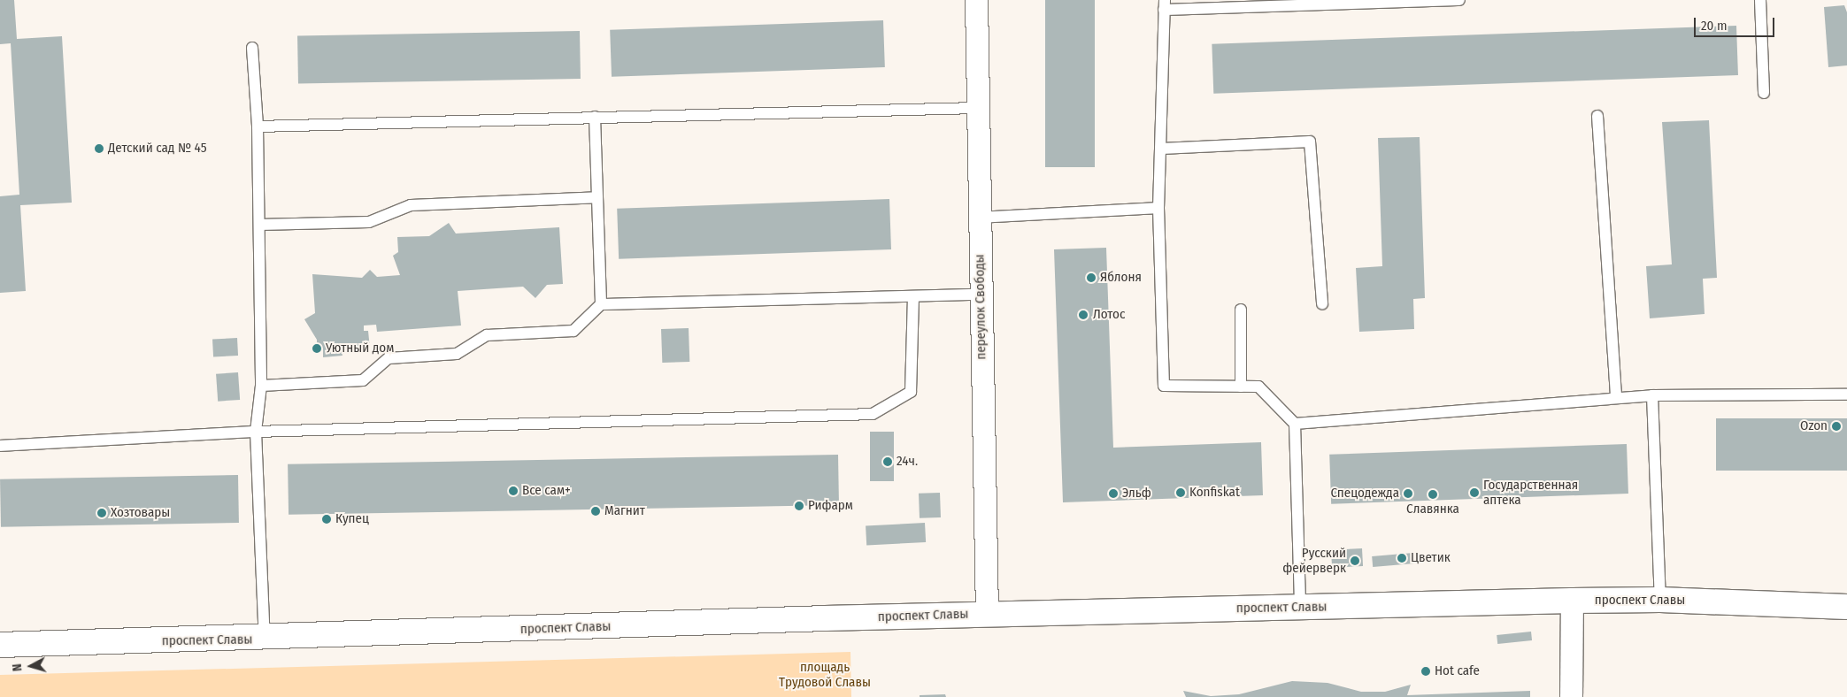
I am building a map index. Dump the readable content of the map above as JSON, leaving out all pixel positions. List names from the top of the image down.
{
  "streets": {
    "main road": ["проспект Славы"],
    "street": ["переулок Свободы"]
  },
  "crossings": [
    ["переулок Свободы", "проспект Славы"]
  ],
  "parks": ["площадь Трудовой Славы"],
  "places": [
    "Детский сад № 45",
    "Яблоня",
    "Лотос",
    "Уютный дом",
    "Ozon",
    "24ч.",
    "Все сам+",
    "Konfiskat",
    "Государственная аптека",
    "Эльф",
    "Спецодежда",
    "Славянка",
    "Рифарм",
    "Магнит",
    "Хозтовары",
    "Купец",
    "Цветик",
    "Русский фейерверк",
    "Hot cafe"
  ],
  "scale_bar": "20 m",
  "north": "left"
}
